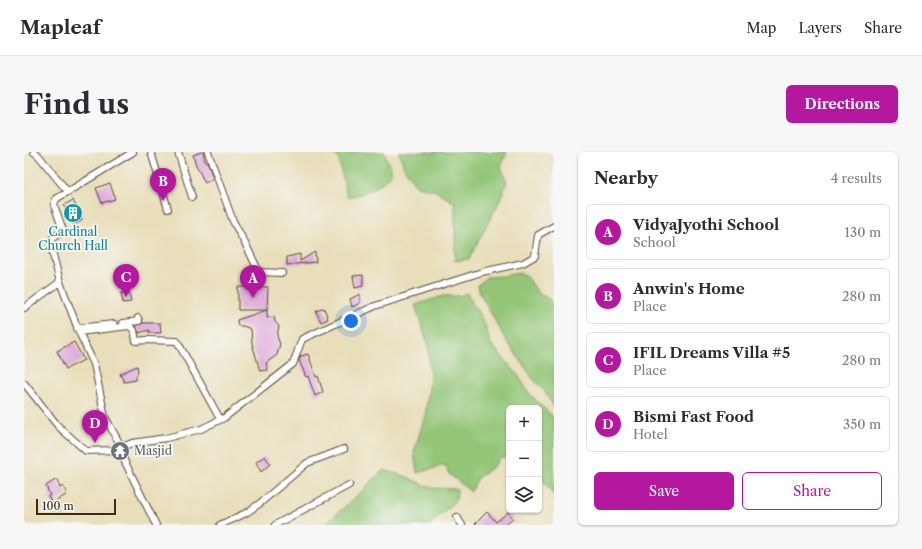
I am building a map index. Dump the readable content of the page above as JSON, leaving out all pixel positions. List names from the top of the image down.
{
  "places": {
    "building": ["Cardinal Church Hall"],
    "temple": ["Masjid"]
  },
  "scale_bar": "100 m",
  "page": {
    "header": "Mapleaf",
    "nav": ["Map", "Layers", "Share"],
    "buttons": [
      "Directions",
      ["Save", "Share"]
    ],
    "title": "Find us",
    "heading": ["Nearby", "4 results"],
    "pins": [
      "B",
      "C",
      "A",
      "D"
    ],
    "list": [
      {
        "mark": "A",
        "name": "VidyaJyothi School",
        "note": "School",
        "value": "130 m"
      },
      {
        "mark": "B",
        "name": "Anwin's Home",
        "note": "Place",
        "value": "280 m"
      },
      {
        "mark": "C",
        "name": "IFIL Dreams Villa #5",
        "note": "Place",
        "value": "280 m"
      },
      {
        "mark": "D",
        "name": "Bismi Fast Food",
        "note": "Hotel",
        "value": "350 m"
      }
    ],
    "map_buttons": ["+", "−"],
    "scale": "100 m"
  }
}
